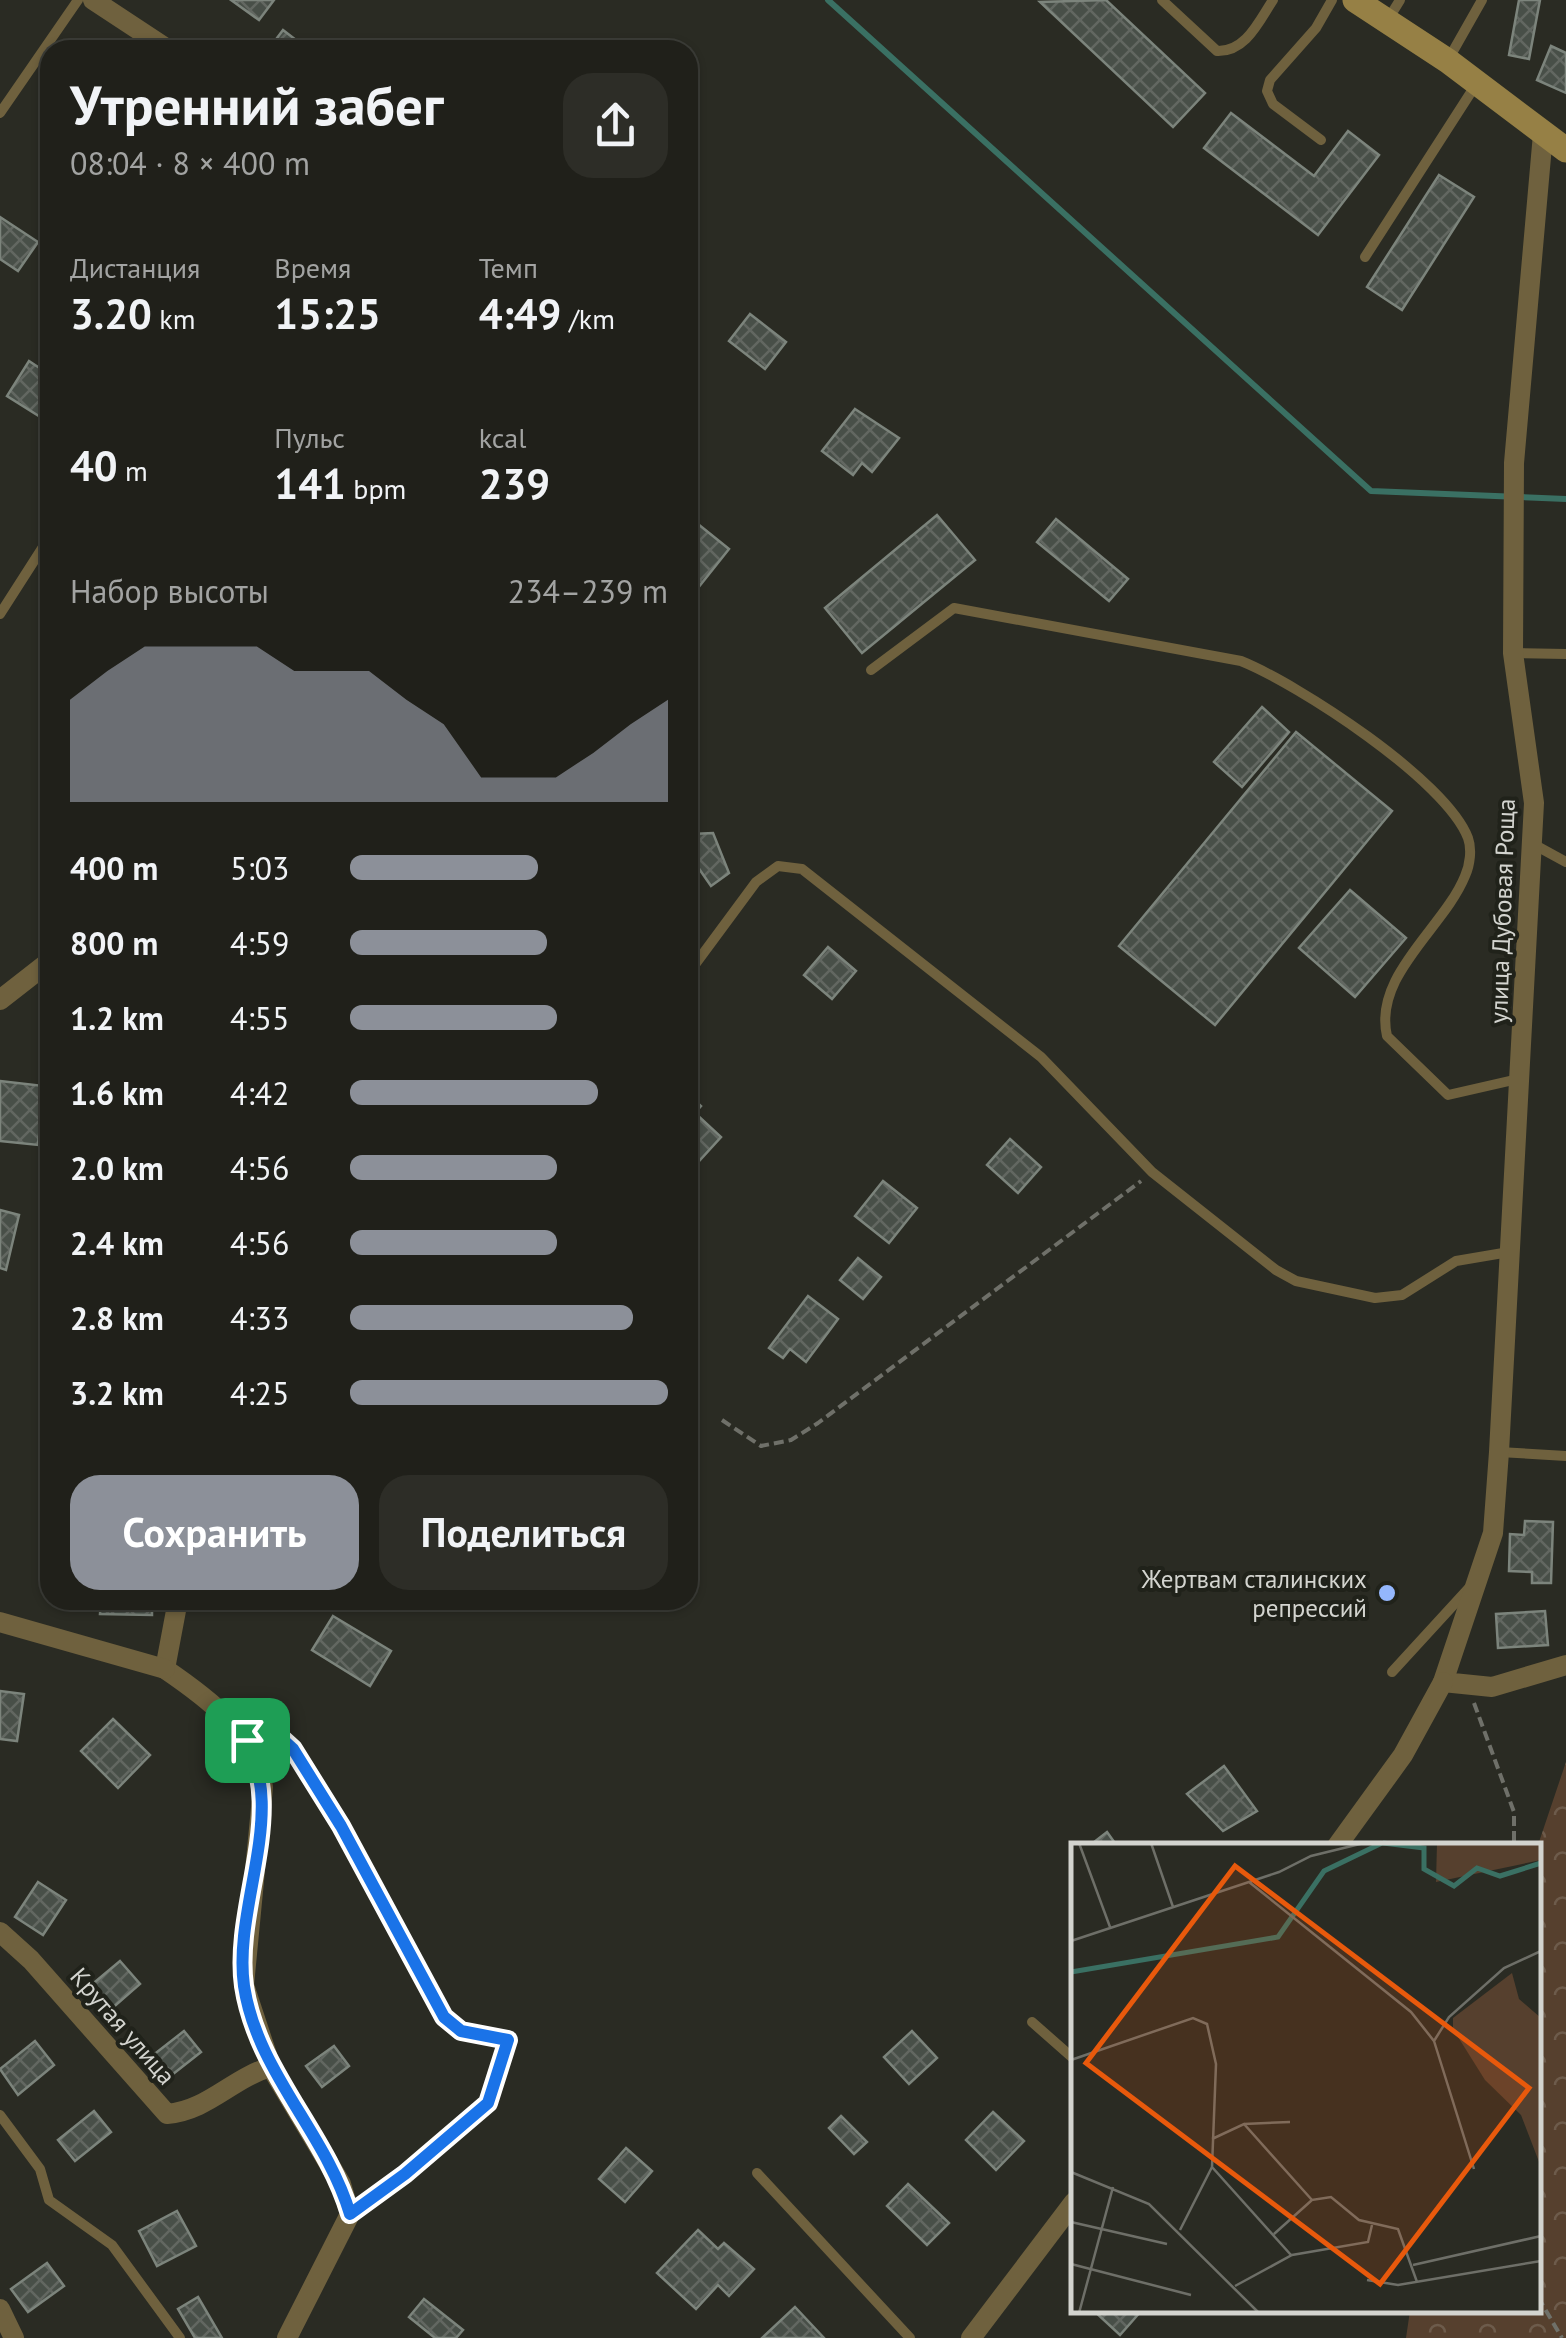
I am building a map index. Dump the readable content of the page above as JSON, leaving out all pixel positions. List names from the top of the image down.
{
  "streets": {
    "street": ["улица Дубовая Роща", "Крутая улица"]
  },
  "places": ["Жертвам сталинских репрессий"],
  "page": {
    "heading": ["Утренний забег", "08:04 · 8 × 400 m"],
    "stats": [
      ["Дистанция", "3.20 km"],
      ["Время", "15:25"],
      ["Темп", "4:49 /km"],
      ["40 m"],
      ["Пульс", "141 bpm"],
      ["kcal", "239"]
    ],
    "chart": ["Набор высоты", "234–239 m"],
    "list": [
      {
        "name": "400 m",
        "note": "5:03"
      },
      {
        "name": "800 m",
        "note": "4:59"
      },
      {
        "name": "1.2 km",
        "note": "4:55"
      },
      {
        "name": "1.6 km",
        "note": "4:42"
      },
      {
        "name": "2.0 km",
        "note": "4:56"
      },
      {
        "name": "2.4 km",
        "note": "4:56"
      },
      {
        "name": "2.8 km",
        "note": "4:33"
      },
      {
        "name": "3.2 km",
        "note": "4:25"
      }
    ],
    "buttons": ["Сохранить", "Поделиться"]
  }
}
